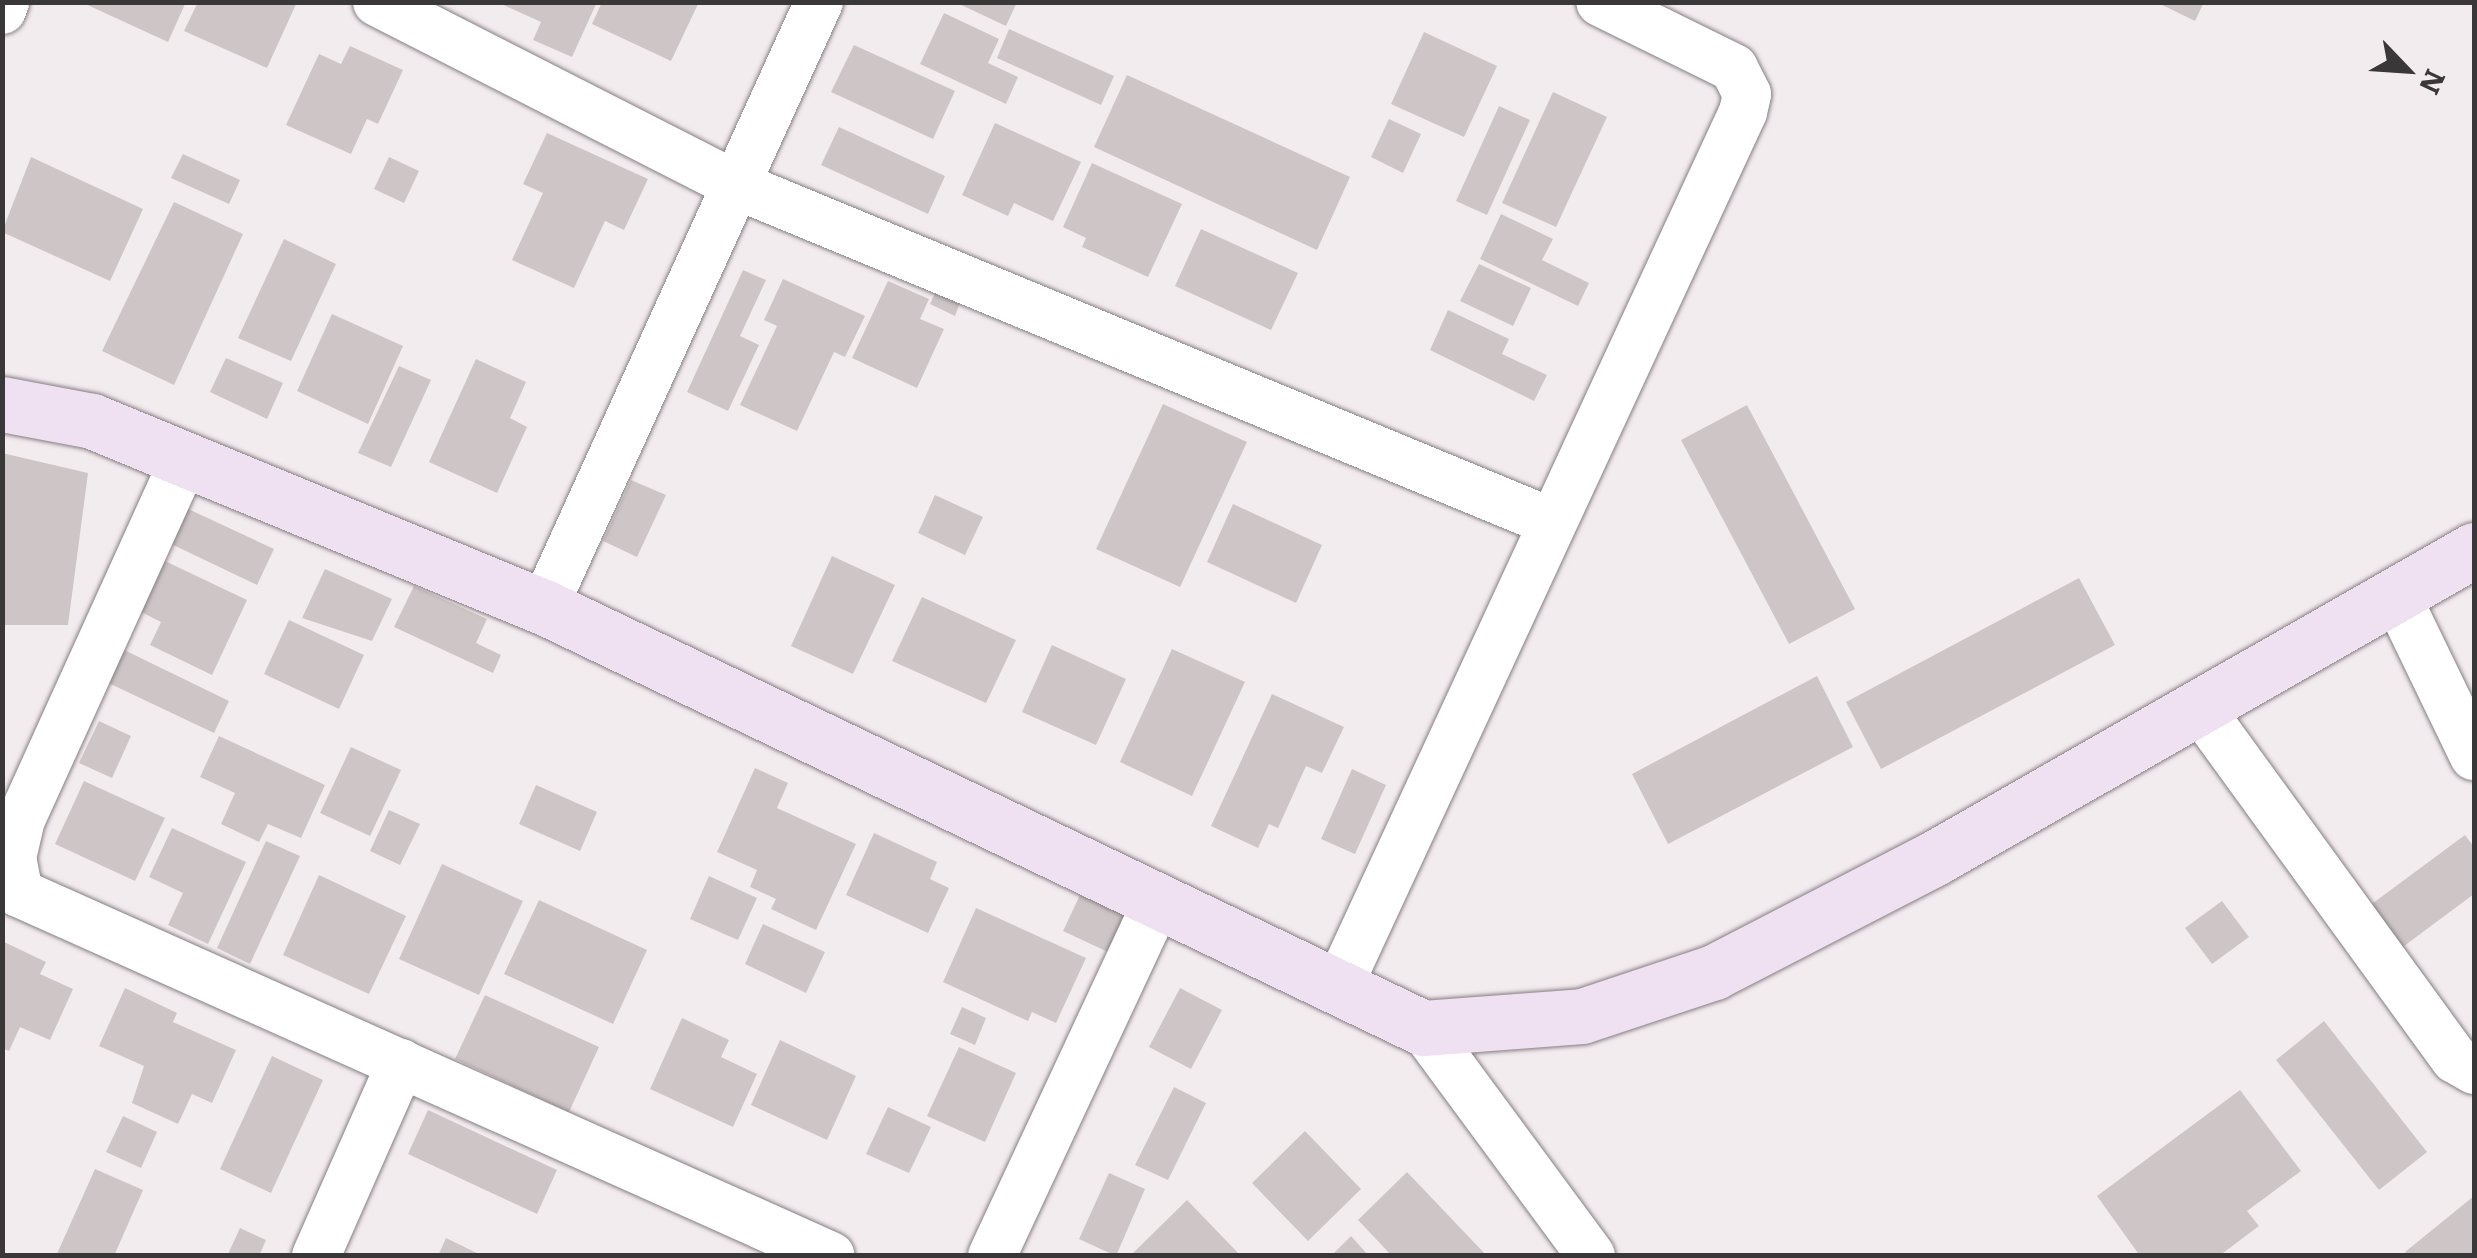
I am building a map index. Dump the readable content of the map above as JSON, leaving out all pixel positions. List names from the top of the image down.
{
  "north": "bottom right"
}
